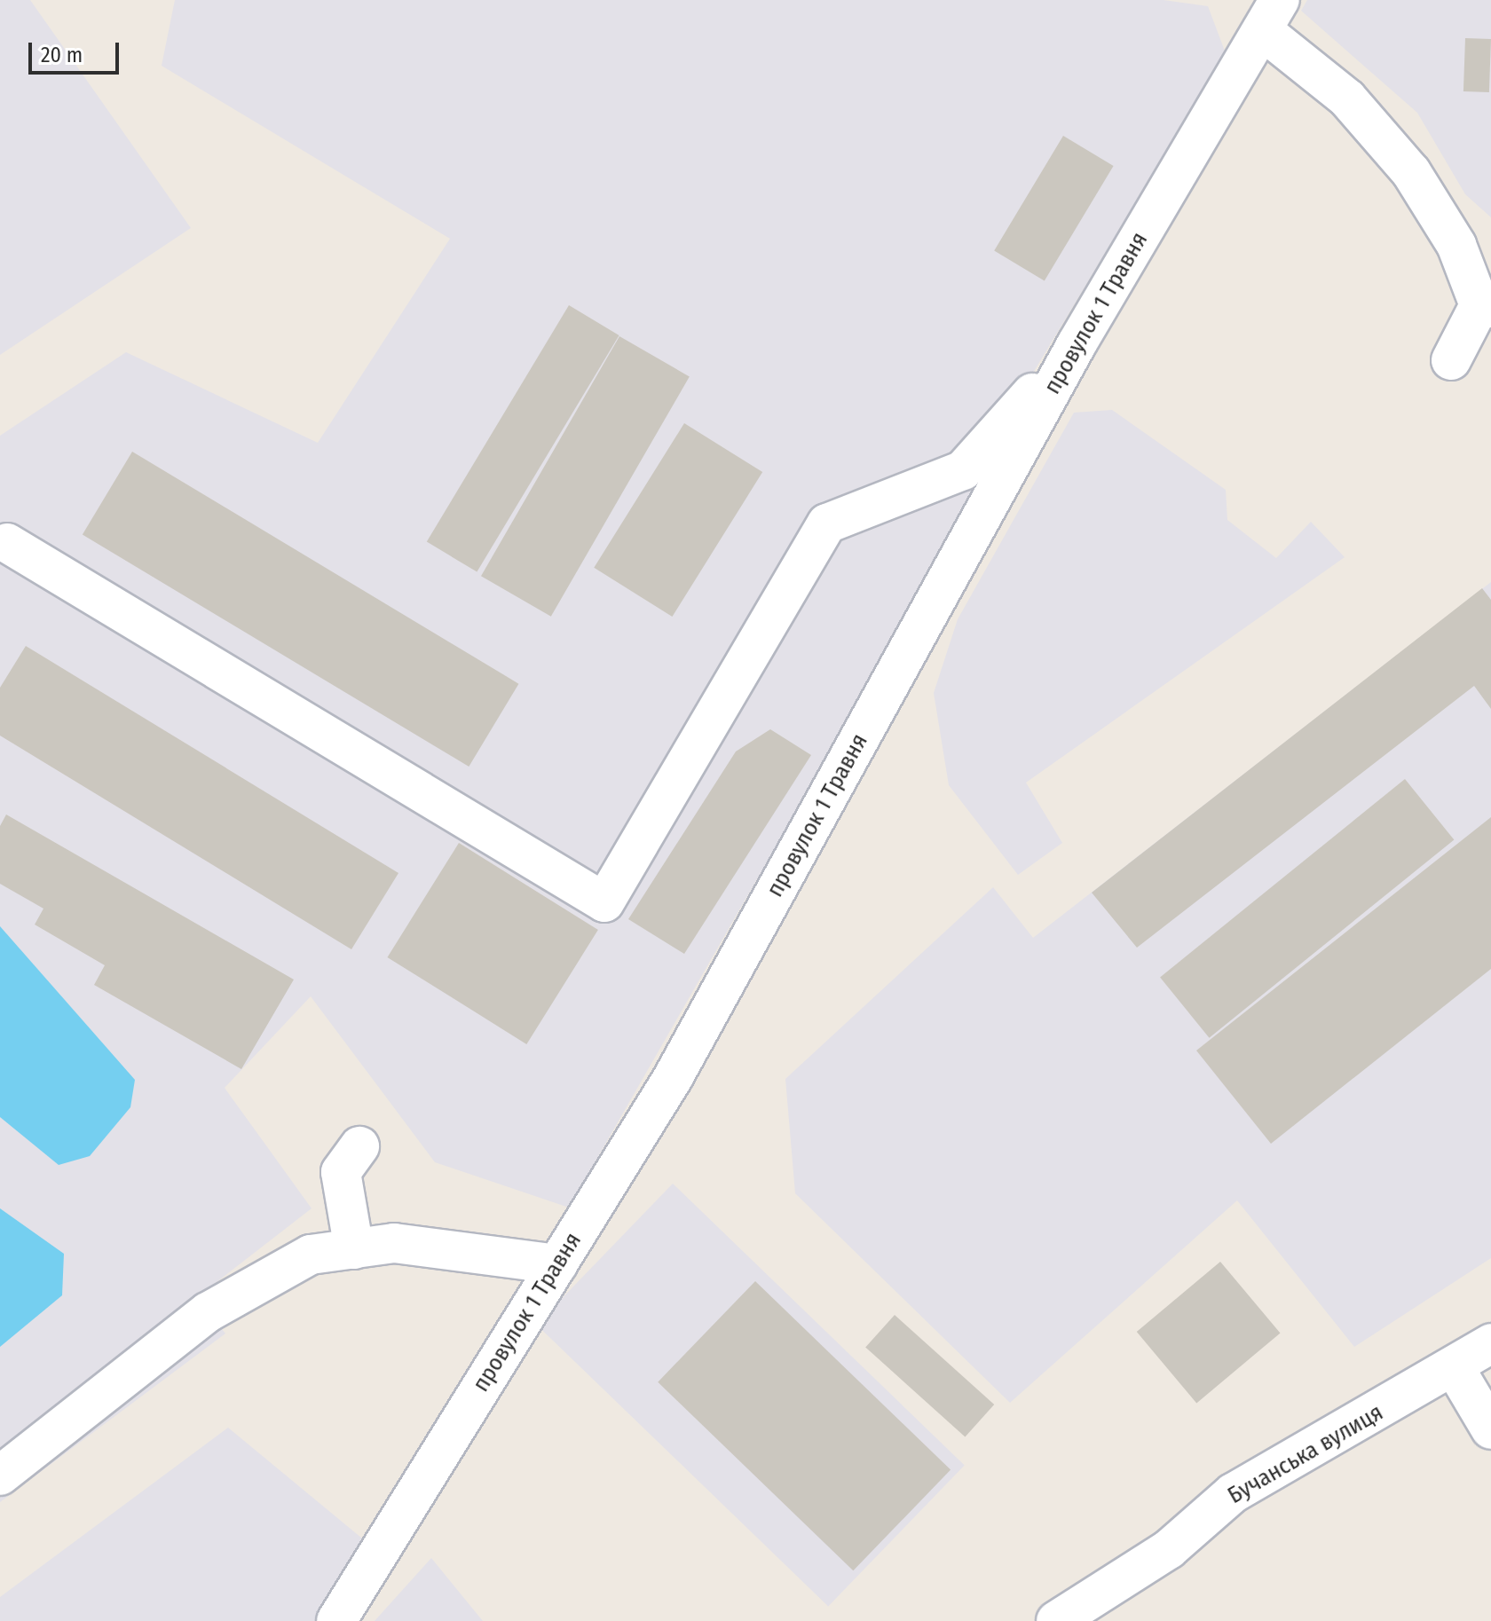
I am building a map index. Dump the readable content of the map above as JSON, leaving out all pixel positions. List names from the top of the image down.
{
  "streets": {
    "street": ["провулок 1 Травня", "Бучанська вулиця"]
  },
  "scale_bar": "20 m"
}
